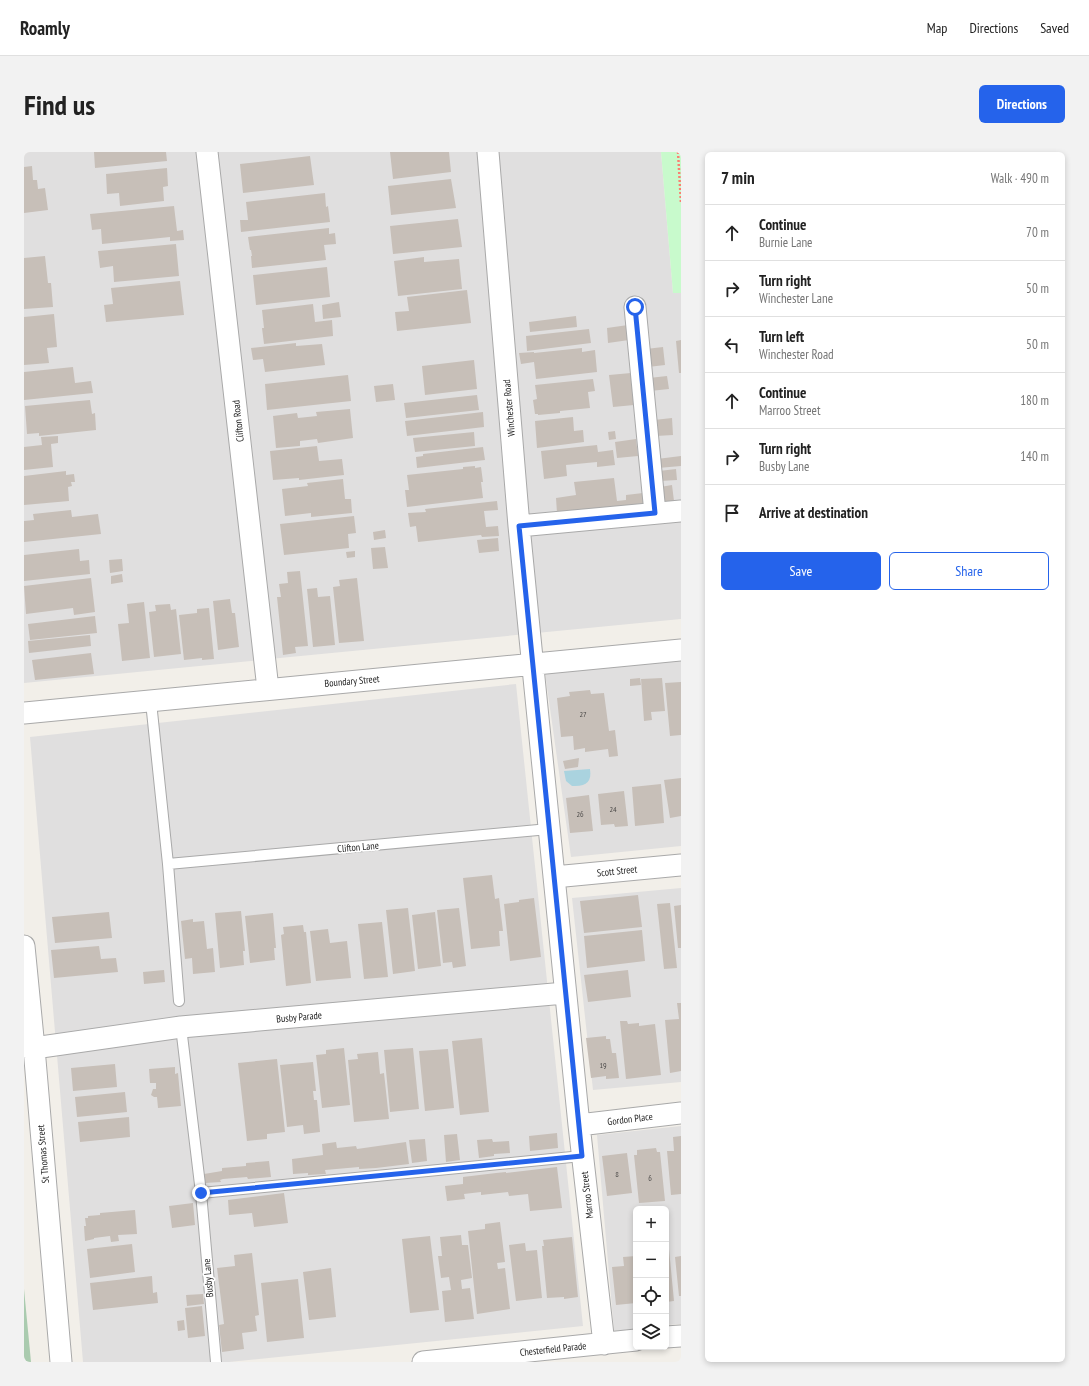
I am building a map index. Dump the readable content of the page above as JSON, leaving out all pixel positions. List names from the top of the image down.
{
  "streets": {
    "street": [
      "Winchester Road",
      "Clifton Road",
      "Boundary Street",
      "Scott Street",
      "Busby Parade",
      "Gordon Place",
      "St Thomas Street",
      "Marroo Street",
      "Chesterfield Parade"
    ],
    "lane": ["Clifton Lane", "Busby Lane"]
  },
  "crossings": [
    ["Winchester Road", "Boundary Street"],
    ["Winchester Road", "Marroo Street"],
    ["Clifton Road", "Boundary Street"],
    ["Boundary Street", "Marroo Street"],
    ["Clifton Lane", "Marroo Street"],
    ["Scott Street", "Marroo Street"],
    ["Busby Parade", "St Thomas Street"],
    ["Busby Parade", "Marroo Street"],
    ["Busby Parade", "Busby Lane"],
    ["Gordon Place", "Marroo Street"],
    ["Marroo Street", "Chesterfield Parade"]
  ],
  "house_numbers": [
    "27",
    "24",
    "26",
    "19",
    "8",
    "6"
  ],
  "page": {
    "header": "Roamly",
    "nav": ["Map", "Directions", "Saved"],
    "buttons": [
      "Directions",
      ["Save", "Share"]
    ],
    "title": "Find us",
    "heading": ["7 min", "Walk · 490 m"],
    "list": [
      ["Continue", "Burnie Lane", "70 m"],
      ["Turn right", "Winchester Lane", "50 m"],
      ["Turn left", "Winchester Road", "50 m"],
      ["Continue", "Marroo Street", "180 m"],
      ["Turn right", "Busby Lane", "140 m"],
      "Arrive at destination"
    ],
    "map_buttons": ["+", "−"]
  }
}
